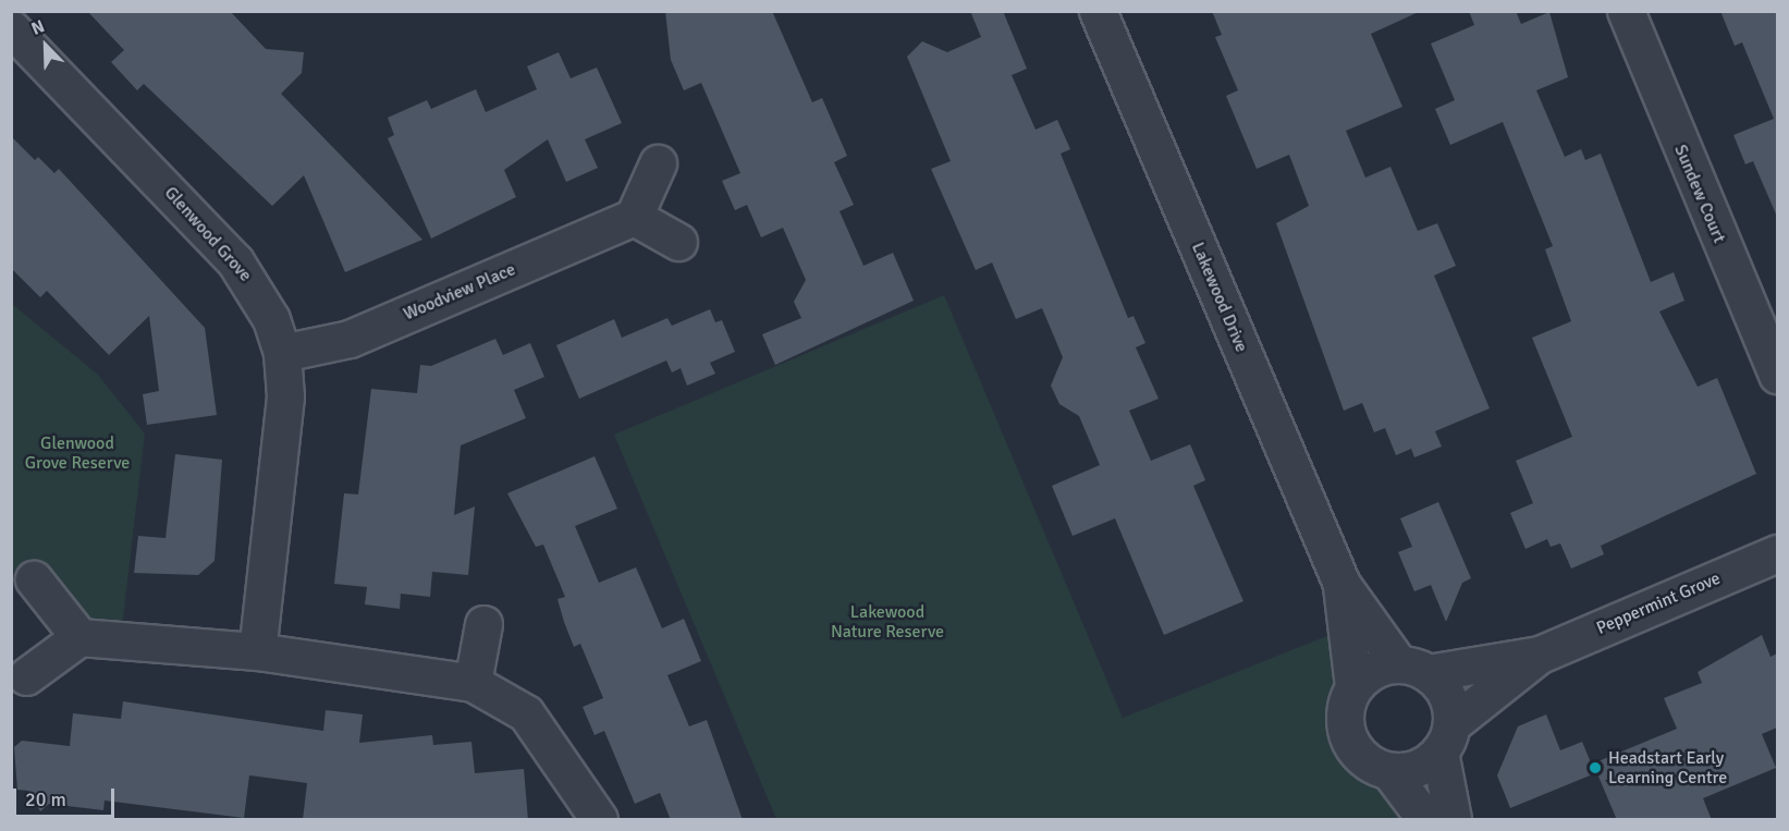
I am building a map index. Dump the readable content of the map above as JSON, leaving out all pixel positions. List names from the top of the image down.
{
  "streets": {
    "street": [
      "Sundew Court",
      "Glenwood Grove",
      "Woodview Place",
      "Lakewood Drive",
      "Peppermint Grove"
    ]
  },
  "crossings": [
    ["Glenwood Grove", "Woodview Place"],
    ["Lakewood Drive", "Peppermint Grove"]
  ],
  "parks": ["Glenwood Grove Reserve", "Lakewood Nature Reserve"],
  "places": ["Headstart Early Learning Centre"],
  "scale_bar": "20 m",
  "north": "top left"
}
